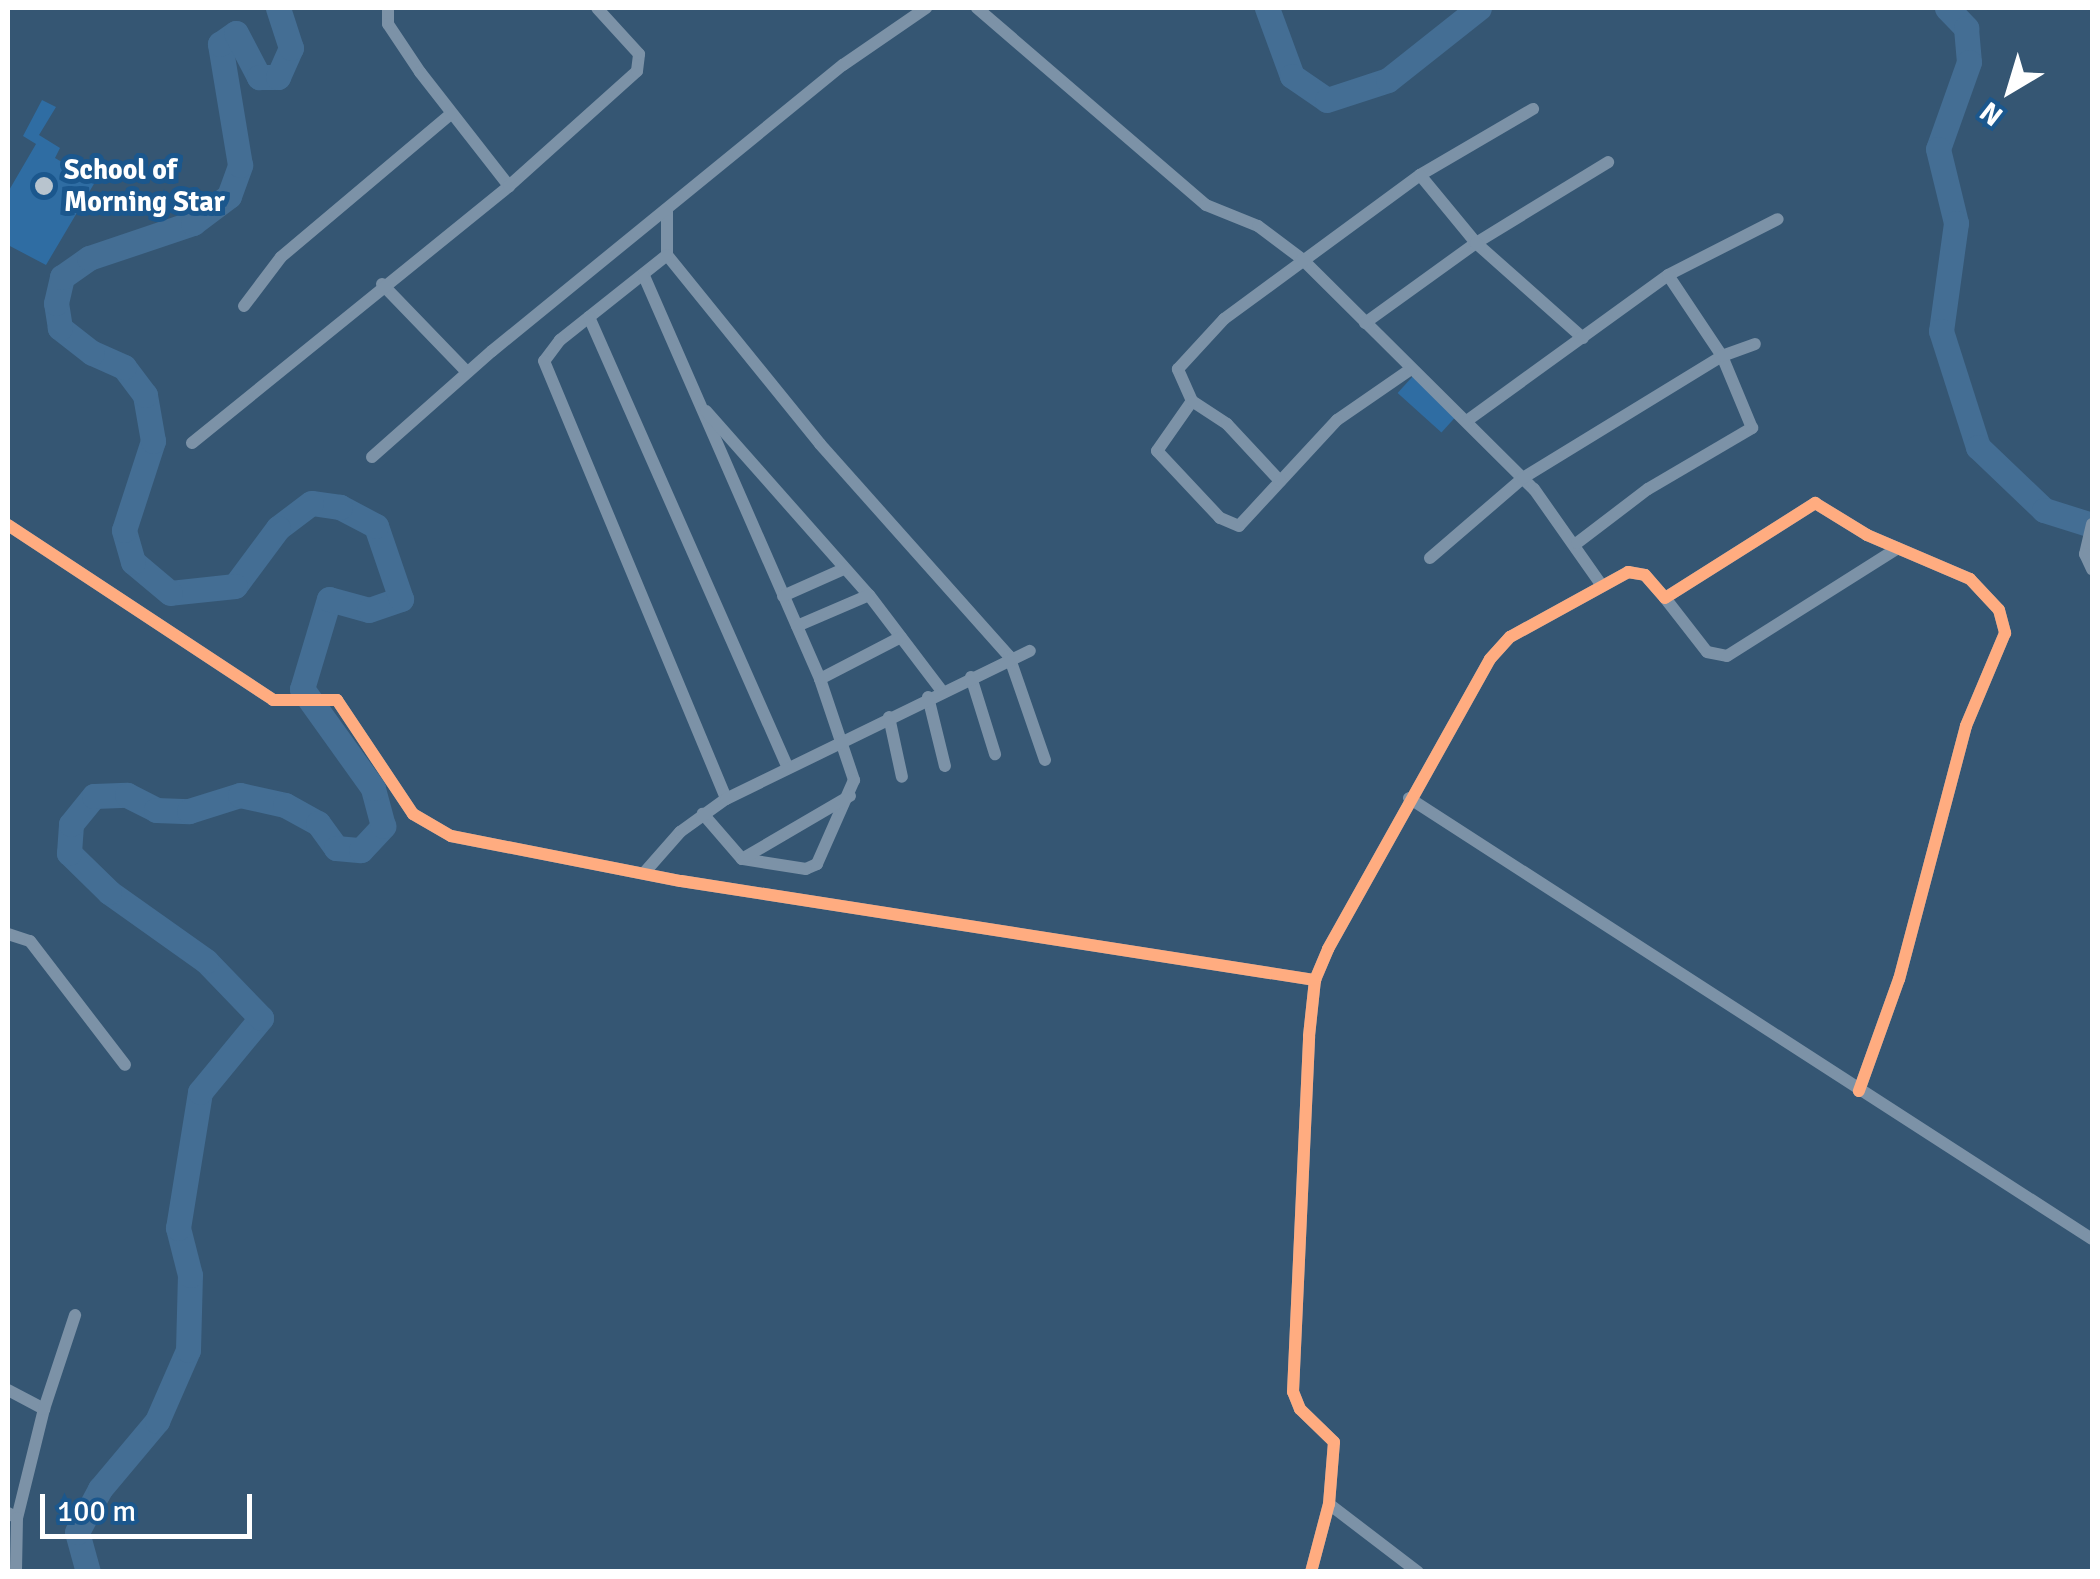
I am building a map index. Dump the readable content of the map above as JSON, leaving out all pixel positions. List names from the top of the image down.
{
  "places": ["School of Morning Star"],
  "scale_bar": "100 m",
  "north": "bottom left"
}
